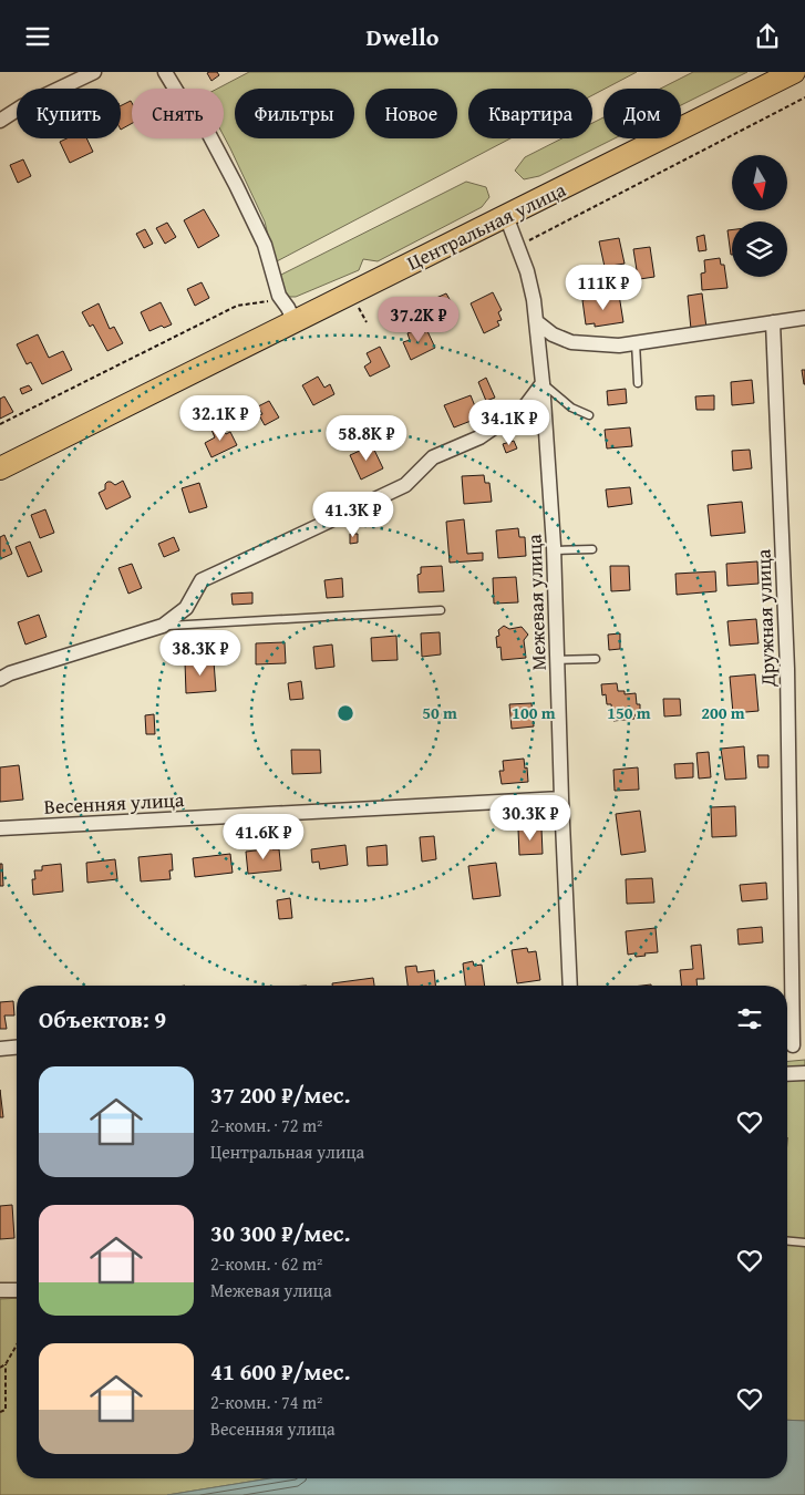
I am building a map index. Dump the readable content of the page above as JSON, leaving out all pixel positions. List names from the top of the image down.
{
  "streets": {
    "main road": ["Центральная улица"],
    "street": ["Межевая улица", "Дружная улица", "Весенняя улица"]
  },
  "crossings": [
    ["Центральная улица", "Межевая улица"],
    ["Межевая улица", "Весенняя улица"]
  ],
  "north": "bottom",
  "page": {
    "header": "Dwello",
    "chip": [
      "Купить",
      "Снять",
      "Фильтры",
      "Новое",
      "Квартира",
      "Дом"
    ],
    "price": [
      "111K ₽",
      "37.2K ₽",
      "32.1K ₽",
      "34.1K ₽",
      "58.8K ₽",
      "41.3K ₽",
      "38.3K ₽",
      "30.3K ₽",
      "41.6K ₽"
    ],
    "heading": "Объектов: 9",
    "list": [
      {
        "name": "37 200 ₽/мес.",
        "note": "2-комн. · 72 m² · Центральная улица"
      },
      {
        "name": "30 300 ₽/мес.",
        "note": "2-комн. · 62 m² · Межевая улица"
      },
      {
        "name": "41 600 ₽/мес.",
        "note": "2-комн. · 74 m² · Весенняя улица"
      }
    ]
  },
  "rings": [
    "50 m",
    "100 m",
    "150 m",
    "200 m"
  ]
}
